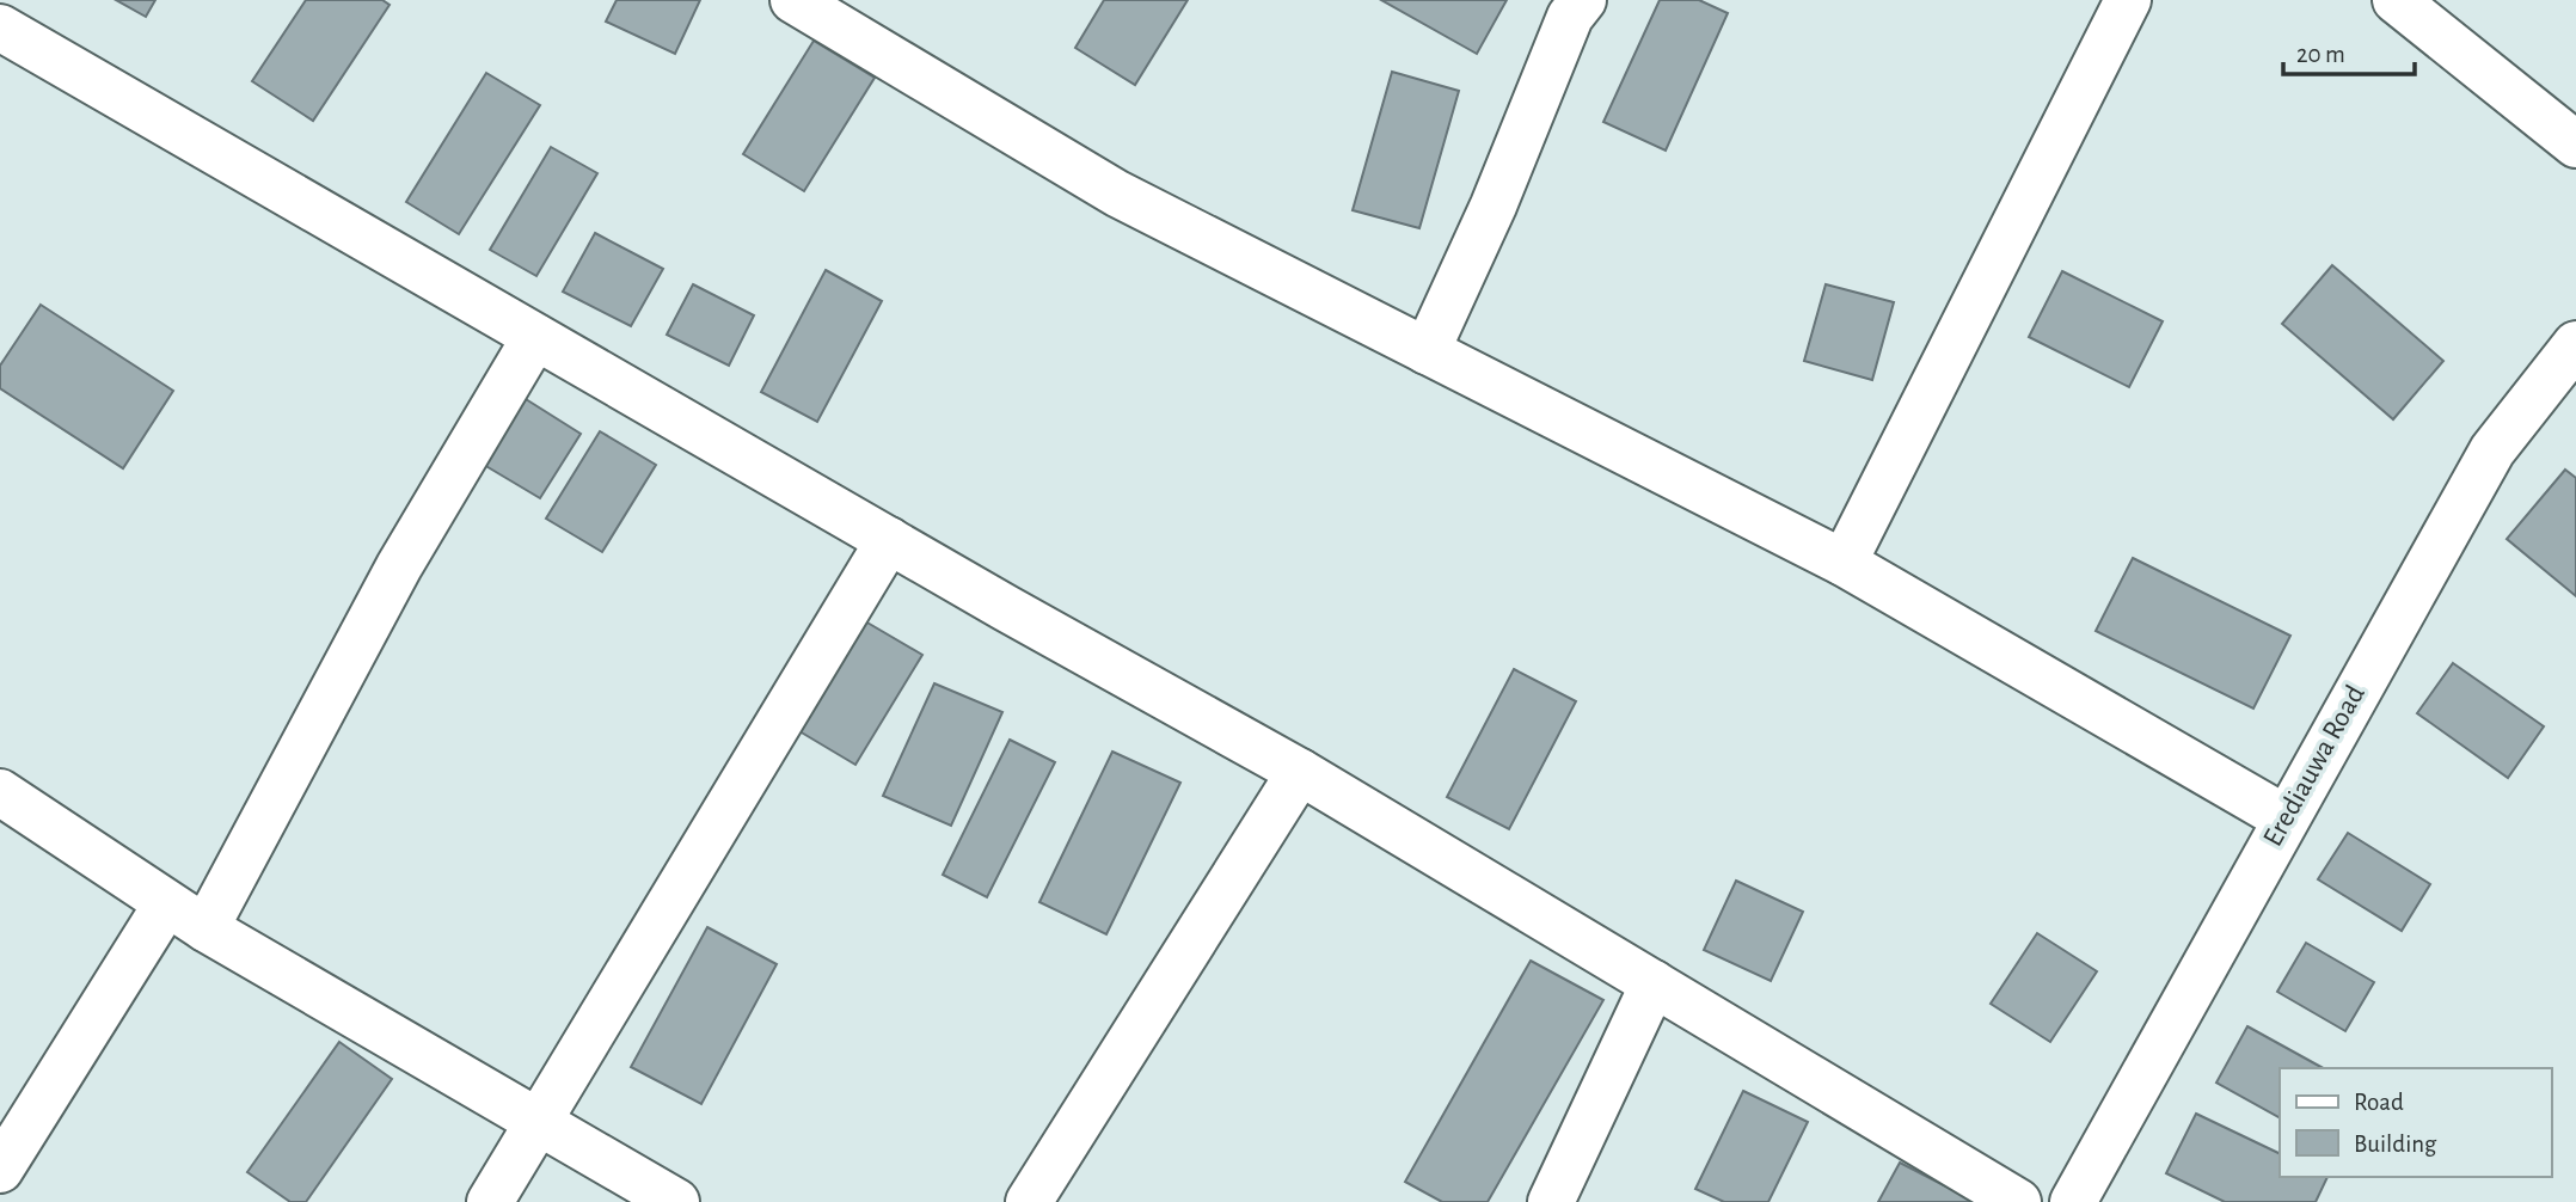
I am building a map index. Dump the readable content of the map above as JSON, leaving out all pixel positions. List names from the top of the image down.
{
  "streets": {
    "street": ["Erediauwa Road"]
  },
  "legend": ["Road", "Building"],
  "scale_bar": "20 m"
}
